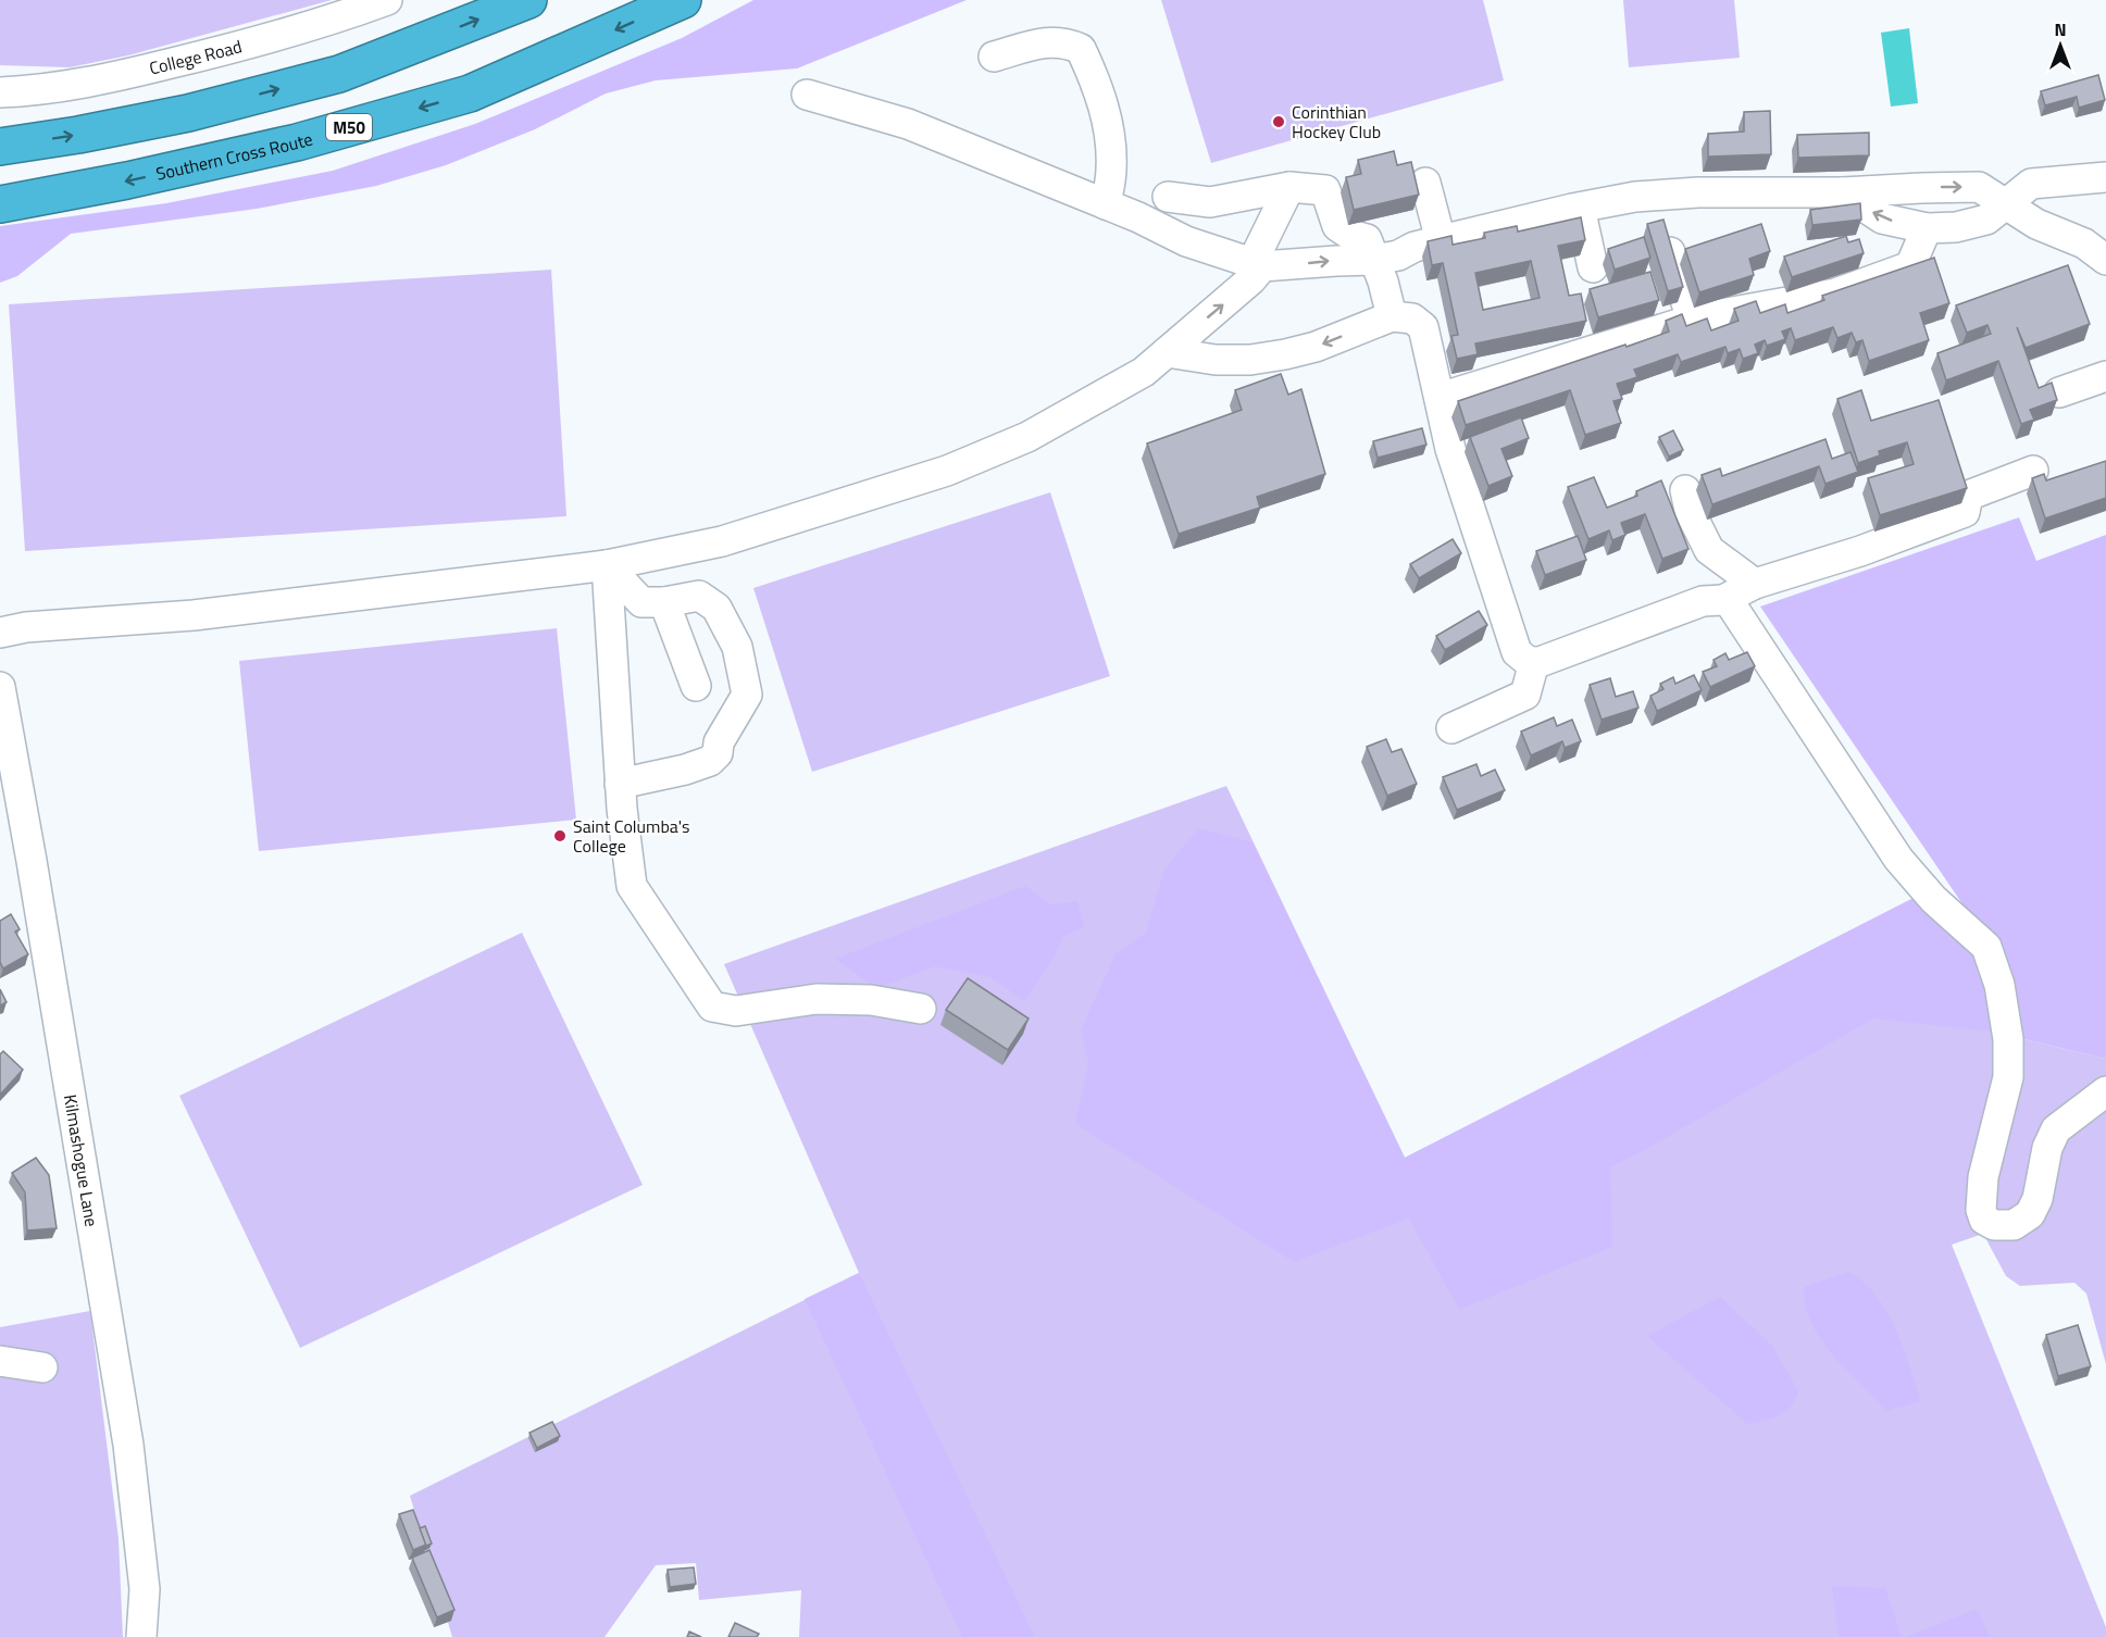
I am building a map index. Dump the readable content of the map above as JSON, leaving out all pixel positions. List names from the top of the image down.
{
  "streets": {
    "highway": ["M50", "Southern Cross Route"],
    "street": ["College Road", "Kilmashogue Lane"]
  },
  "places": ["Corinthian Hockey Club", "Saint Columba's College"],
  "north": "top"
}
